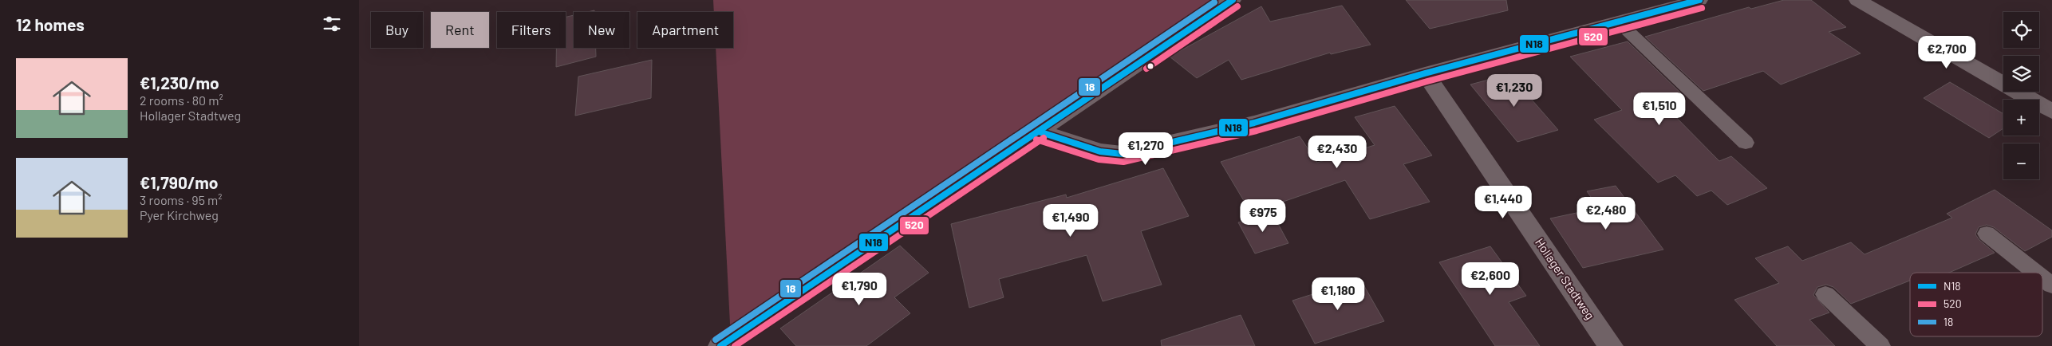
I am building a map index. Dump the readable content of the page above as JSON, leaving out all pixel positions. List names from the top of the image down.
{
  "streets": {
    "street": ["Hollager Stadtweg"]
  },
  "lines": ["transit line N18", "transit line 18", "transit line 520"],
  "legend": ["N18", "520", "18"],
  "page": {
    "heading": "12 homes",
    "map_buttons": ["+", "−"],
    "chip": [
      "Buy",
      "Rent",
      "Filters",
      "New",
      "Apartment"
    ],
    "price": [
      "€2,700",
      "€1,230",
      "€1,510",
      "€1,270",
      "€2,430",
      "€1,440",
      "€2,480",
      "€975",
      "€1,490",
      "€2,600",
      "€1,790",
      "€1,180"
    ],
    "list": [
      {
        "name": "€1,230/mo",
        "note": "2 rooms · 80 m² · Hollager Stadtweg"
      },
      {
        "name": "€1,790/mo",
        "note": "3 rooms · 95 m² · Pyer Kirchweg"
      }
    ]
  }
}
